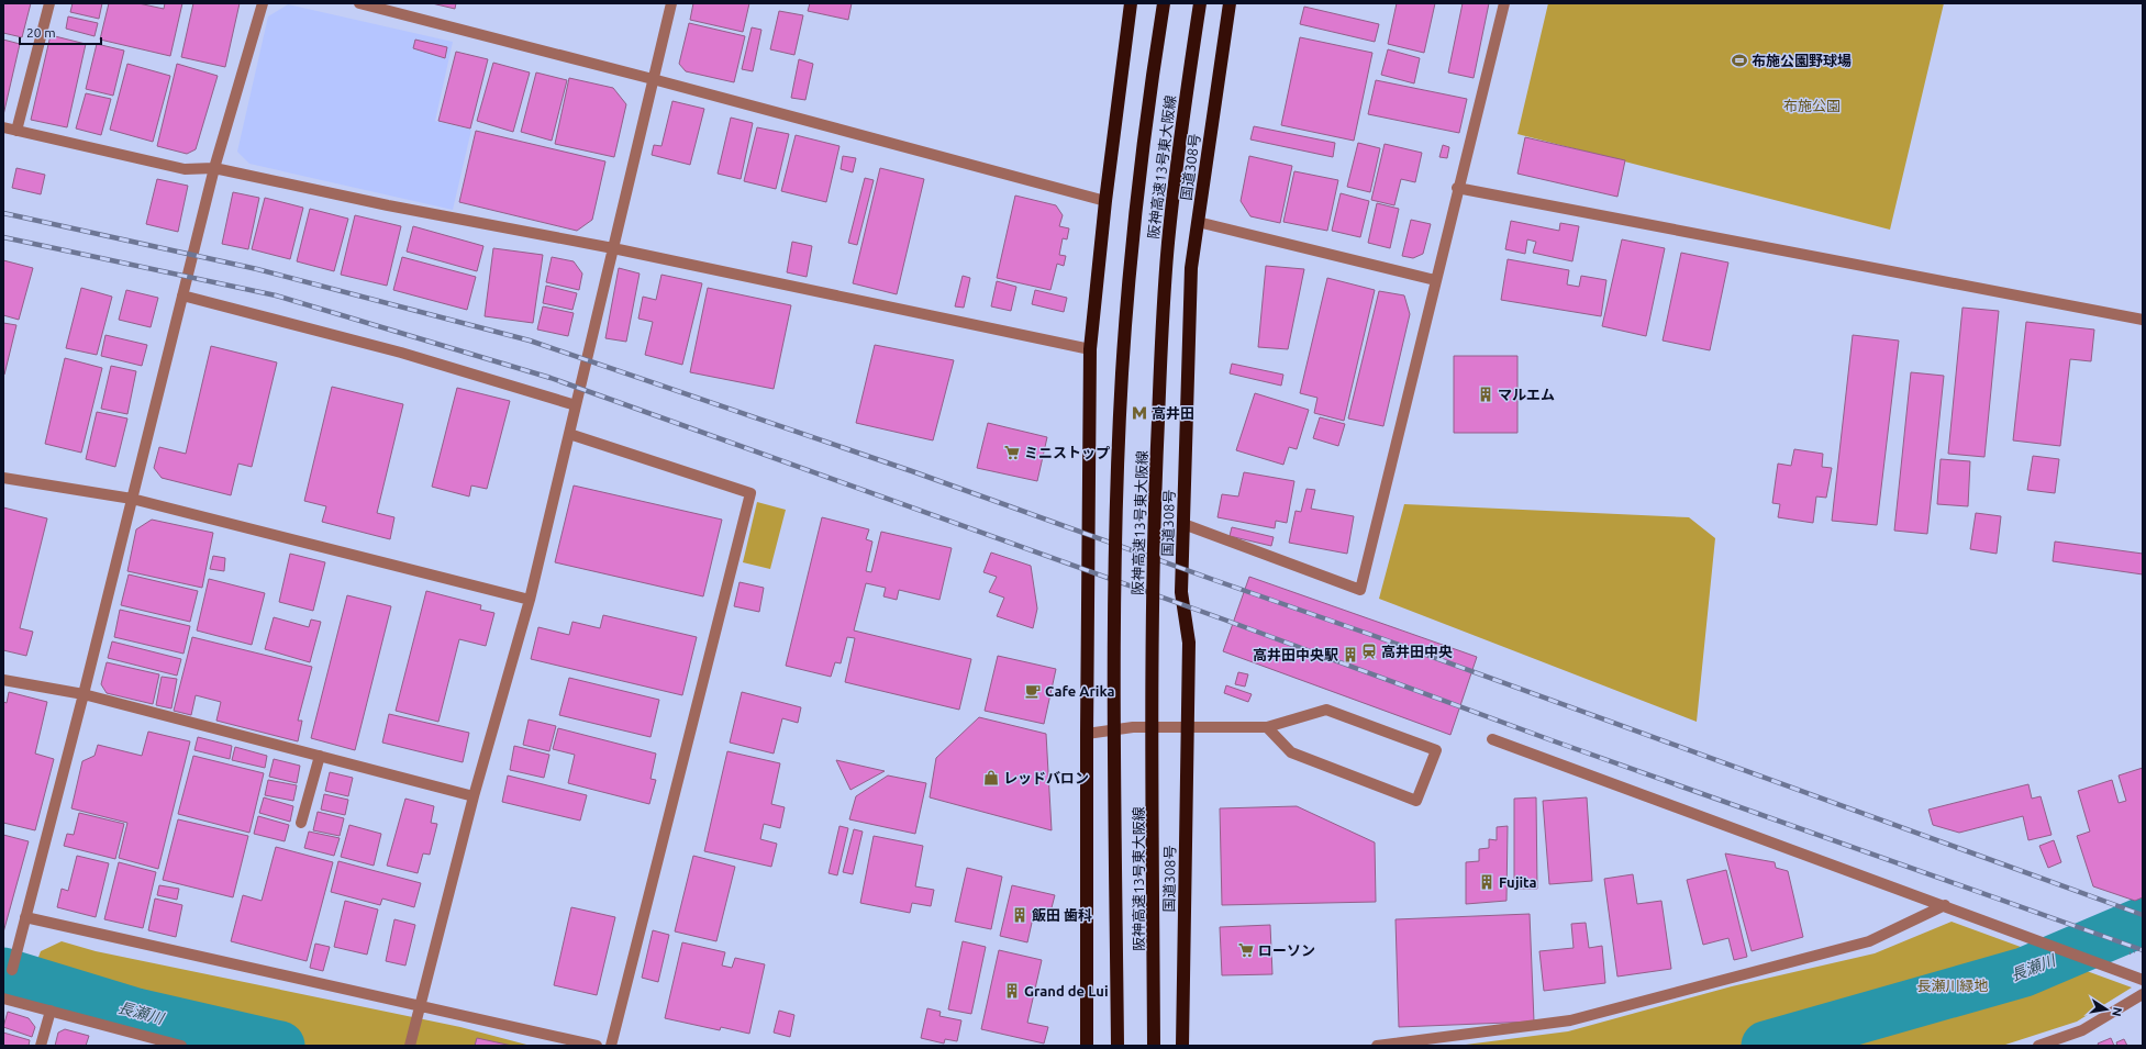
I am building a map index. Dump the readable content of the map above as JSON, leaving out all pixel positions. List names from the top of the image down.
{
  "streets": {
    "highway": ["阪神高速13号東大阪線", "国道308号"]
  },
  "water": ["長瀬川"],
  "parks": ["布施公園", "長瀬川緑地"],
  "places": {
    "sports": ["布施公園野球場"],
    "building": [
      "マルエム",
      "高井田中央駅",
      "Fujita",
      "飯田 歯科",
      "Grand de Lui"
    ],
    "metro station": ["高井田"],
    "supermarket": ["ミニストップ", "ローソン"],
    "station": ["高井田中央"],
    "cafe": ["Cafe Arika"],
    "shop": ["レッドバロン"]
  },
  "scale_bar": "20 m",
  "north": "right"
}
